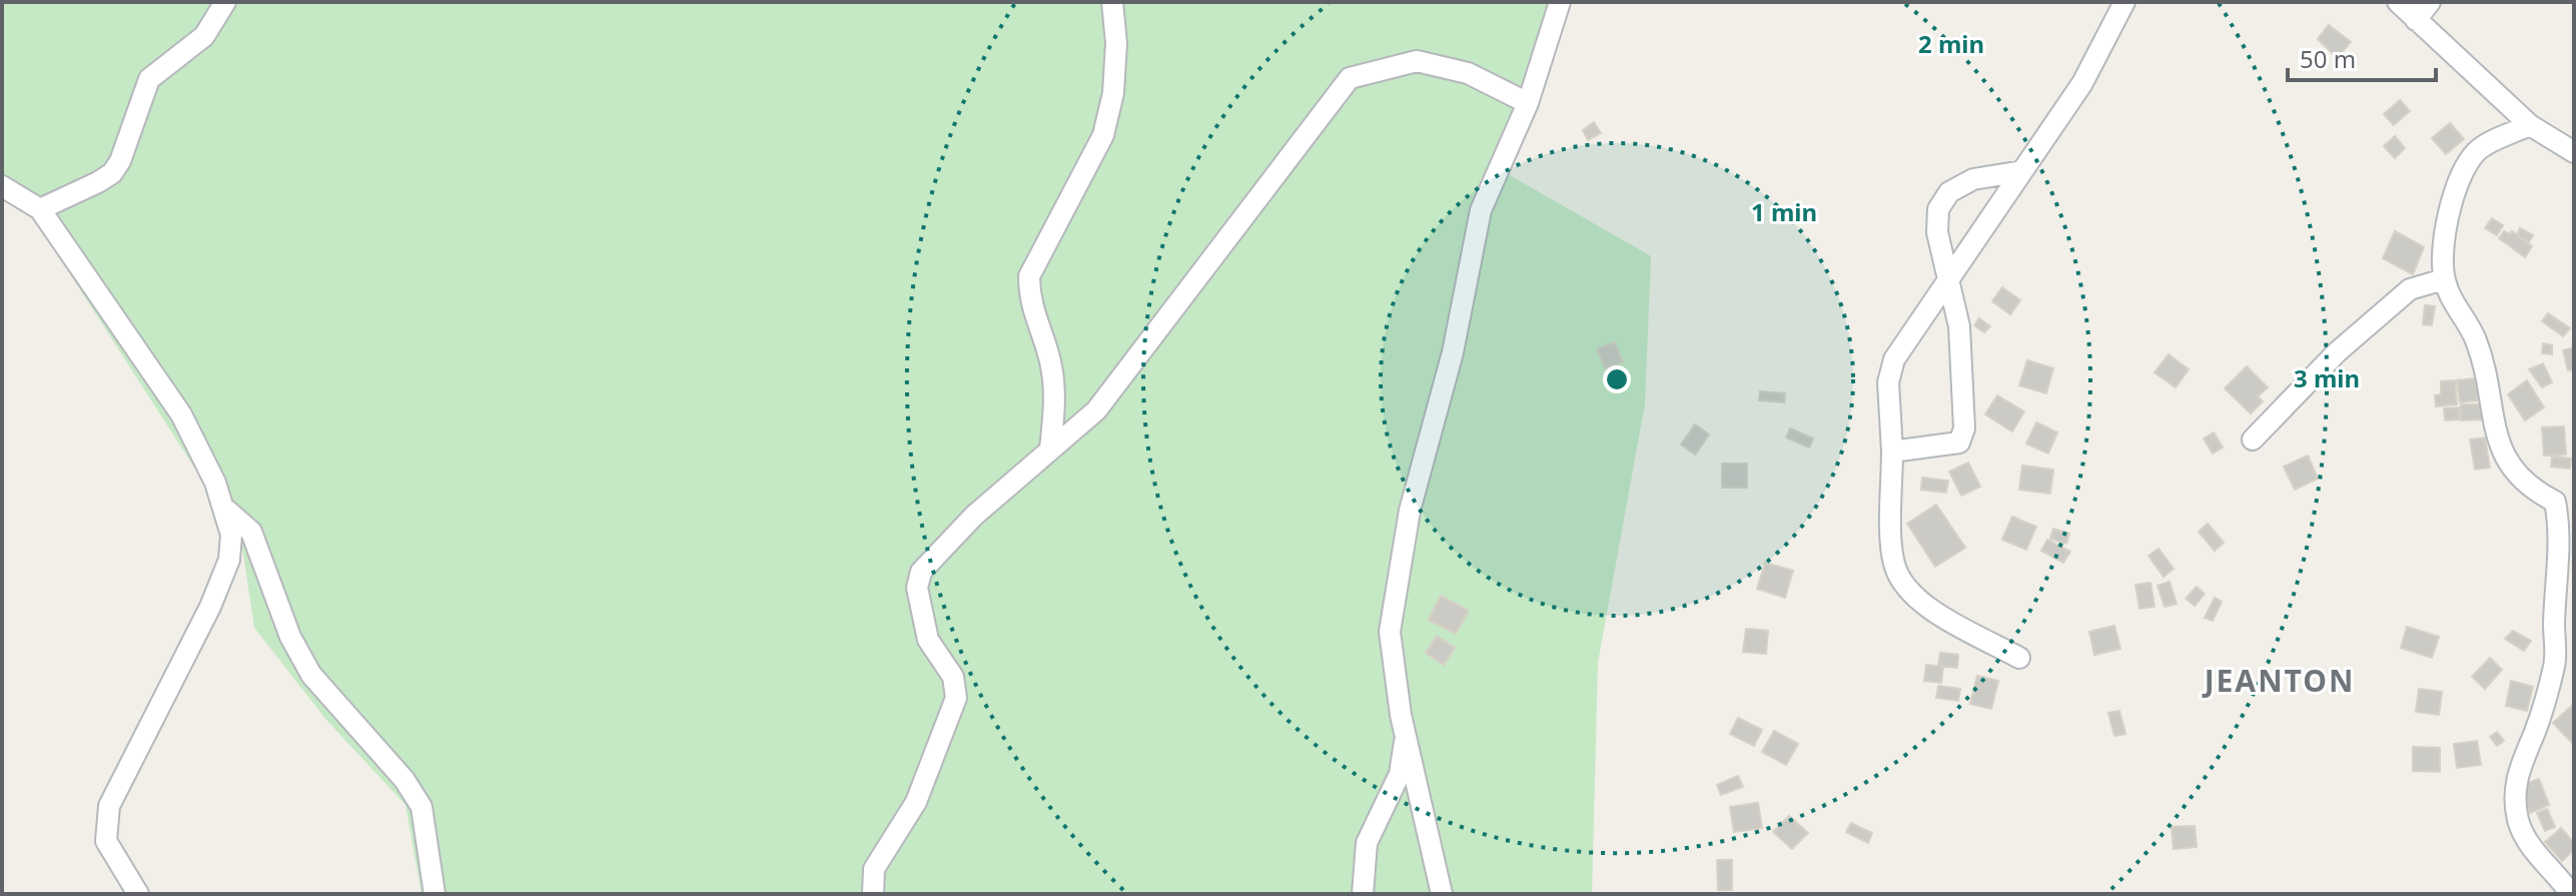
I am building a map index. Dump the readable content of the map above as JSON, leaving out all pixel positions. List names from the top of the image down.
{
  "districts": ["JEANTON"],
  "scale_bar": "50 m",
  "rings": ["2 min", "1 min", "3 min"]
}
